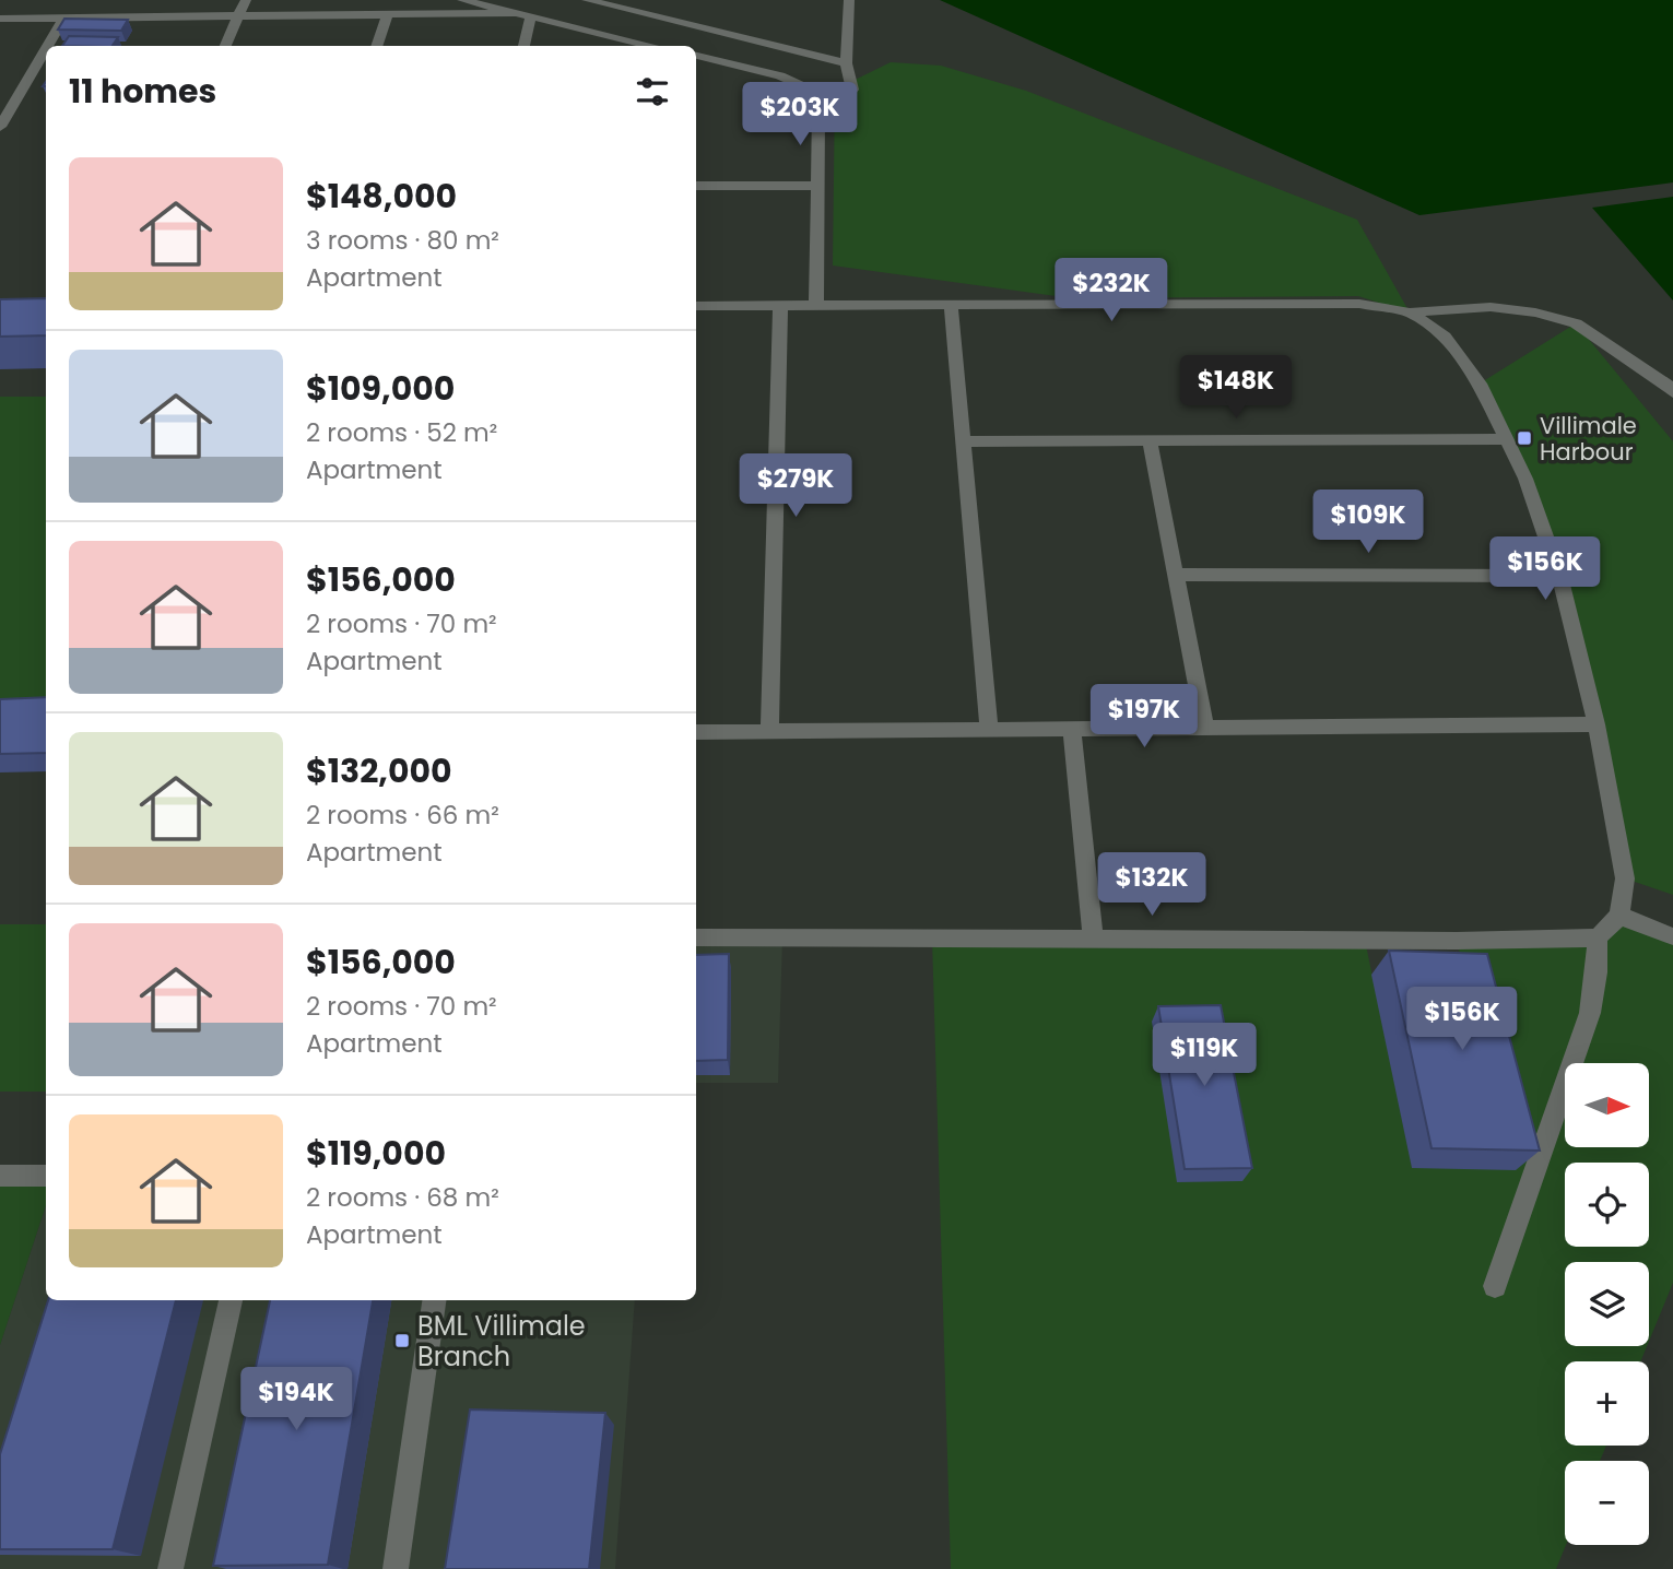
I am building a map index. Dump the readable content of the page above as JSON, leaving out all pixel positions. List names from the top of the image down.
{
  "places": {
    "transit": ["Villimale Harbour", "BML Villimale Branch"]
  },
  "north": "right",
  "page": {
    "heading": "11 homes",
    "price": [
      "$203K",
      "$232K",
      "$148K",
      "$279K",
      "$109K",
      "$156K",
      "$197K",
      "$132K",
      "$156K",
      "$119K",
      "$194K"
    ],
    "list": [
      {
        "name": "$148,000",
        "note": "3 rooms · 80 m² · Apartment"
      },
      {
        "name": "$109,000",
        "note": "2 rooms · 52 m² · Apartment"
      },
      {
        "name": "$156,000",
        "note": "2 rooms · 70 m² · Apartment"
      },
      {
        "name": "$132,000",
        "note": "2 rooms · 66 m² · Apartment"
      },
      {
        "name": "$156,000",
        "note": "2 rooms · 70 m² · Apartment"
      },
      {
        "name": "$119,000",
        "note": "2 rooms · 68 m² · Apartment"
      }
    ],
    "map_buttons": ["+", "−"]
  }
}
